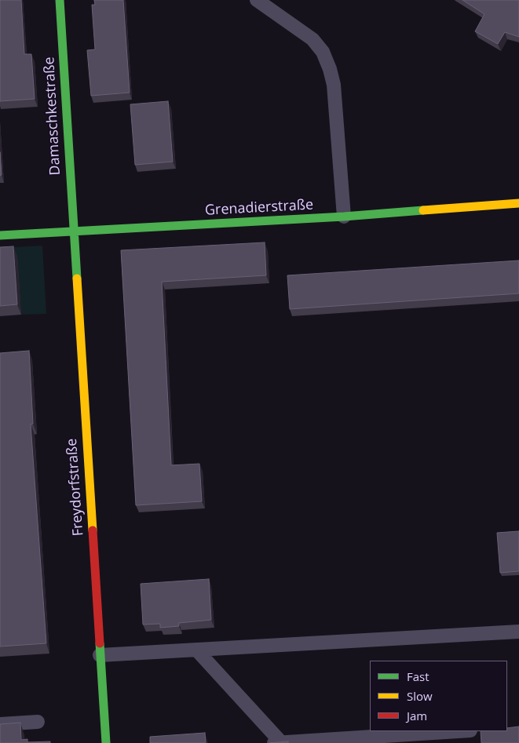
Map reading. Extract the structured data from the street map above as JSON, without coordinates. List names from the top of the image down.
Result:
{
  "streets": {
    "street": ["Damaschkestraße", "Grenadierstraße", "Freydorfstraße"]
  },
  "crossings": [
    ["Damaschkestraße", "Grenadierstraße"],
    ["Damaschkestraße", "Freydorfstraße"],
    ["Grenadierstraße", "Freydorfstraße"]
  ],
  "legend": ["Fast", "Slow", "Jam"]
}
